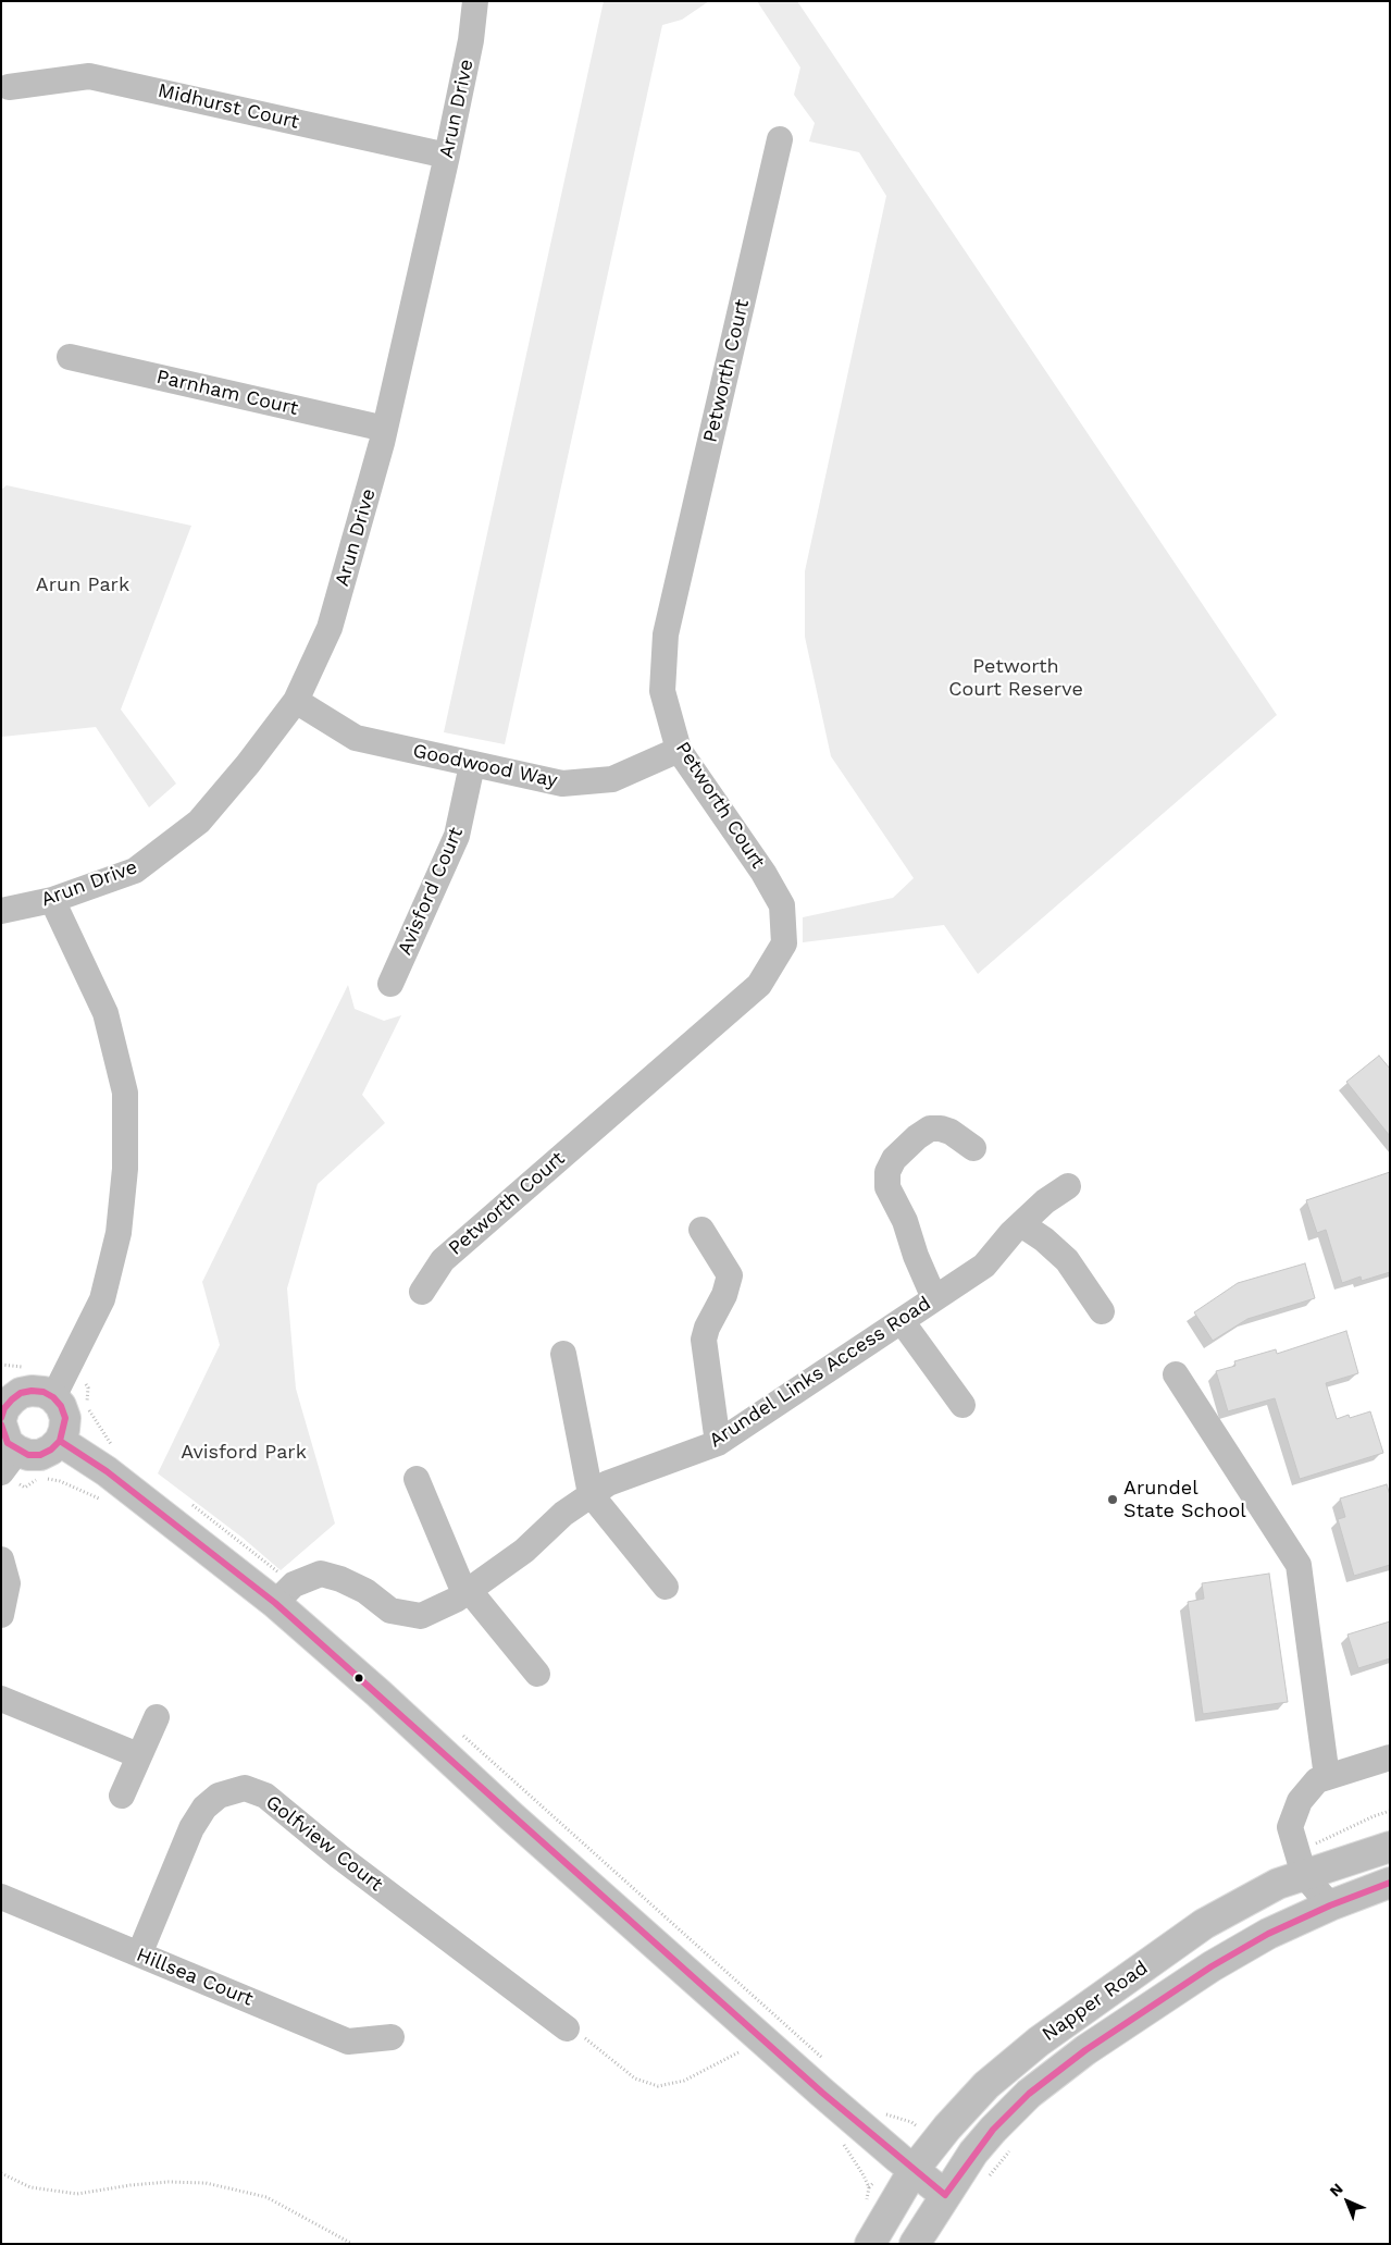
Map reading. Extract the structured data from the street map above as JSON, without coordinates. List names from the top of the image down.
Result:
{
  "streets": {
    "main road": ["Napper Road"],
    "street": [
      "Midhurst Court",
      "Arun Drive",
      "Petworth Court",
      "Parnham Court",
      "Goodwood Way",
      "Avisford Court",
      "Arundel Links Access Road",
      "Golfview Court",
      "Hillsea Court"
    ]
  },
  "crossings": [
    ["Midhurst Court", "Arun Drive"],
    ["Arun Drive", "Parnham Court"],
    ["Arun Drive", "Goodwood Way"],
    ["Petworth Court", "Goodwood Way"],
    ["Goodwood Way", "Avisford Court"],
    ["Golfview Court", "Hillsea Court"]
  ],
  "parks": ["Arun Park", "Petworth Court Reserve", "Avisford Park"],
  "places": ["Arundel State School"],
  "north": "top left"
}
